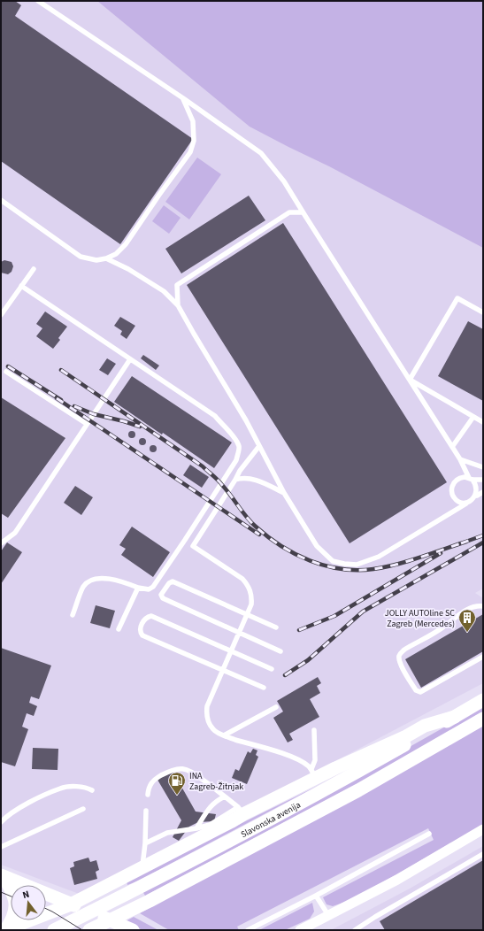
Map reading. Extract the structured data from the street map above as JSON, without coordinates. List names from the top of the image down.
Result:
{
  "streets": {
    "main road": ["Slavonska avenija"]
  },
  "places": {
    "building": ["JOLLY AUTOline SC Zagreb (Mercedes)"],
    "fuel station": ["INA Zagreb-Žitnjak"]
  },
  "north": "top"
}
